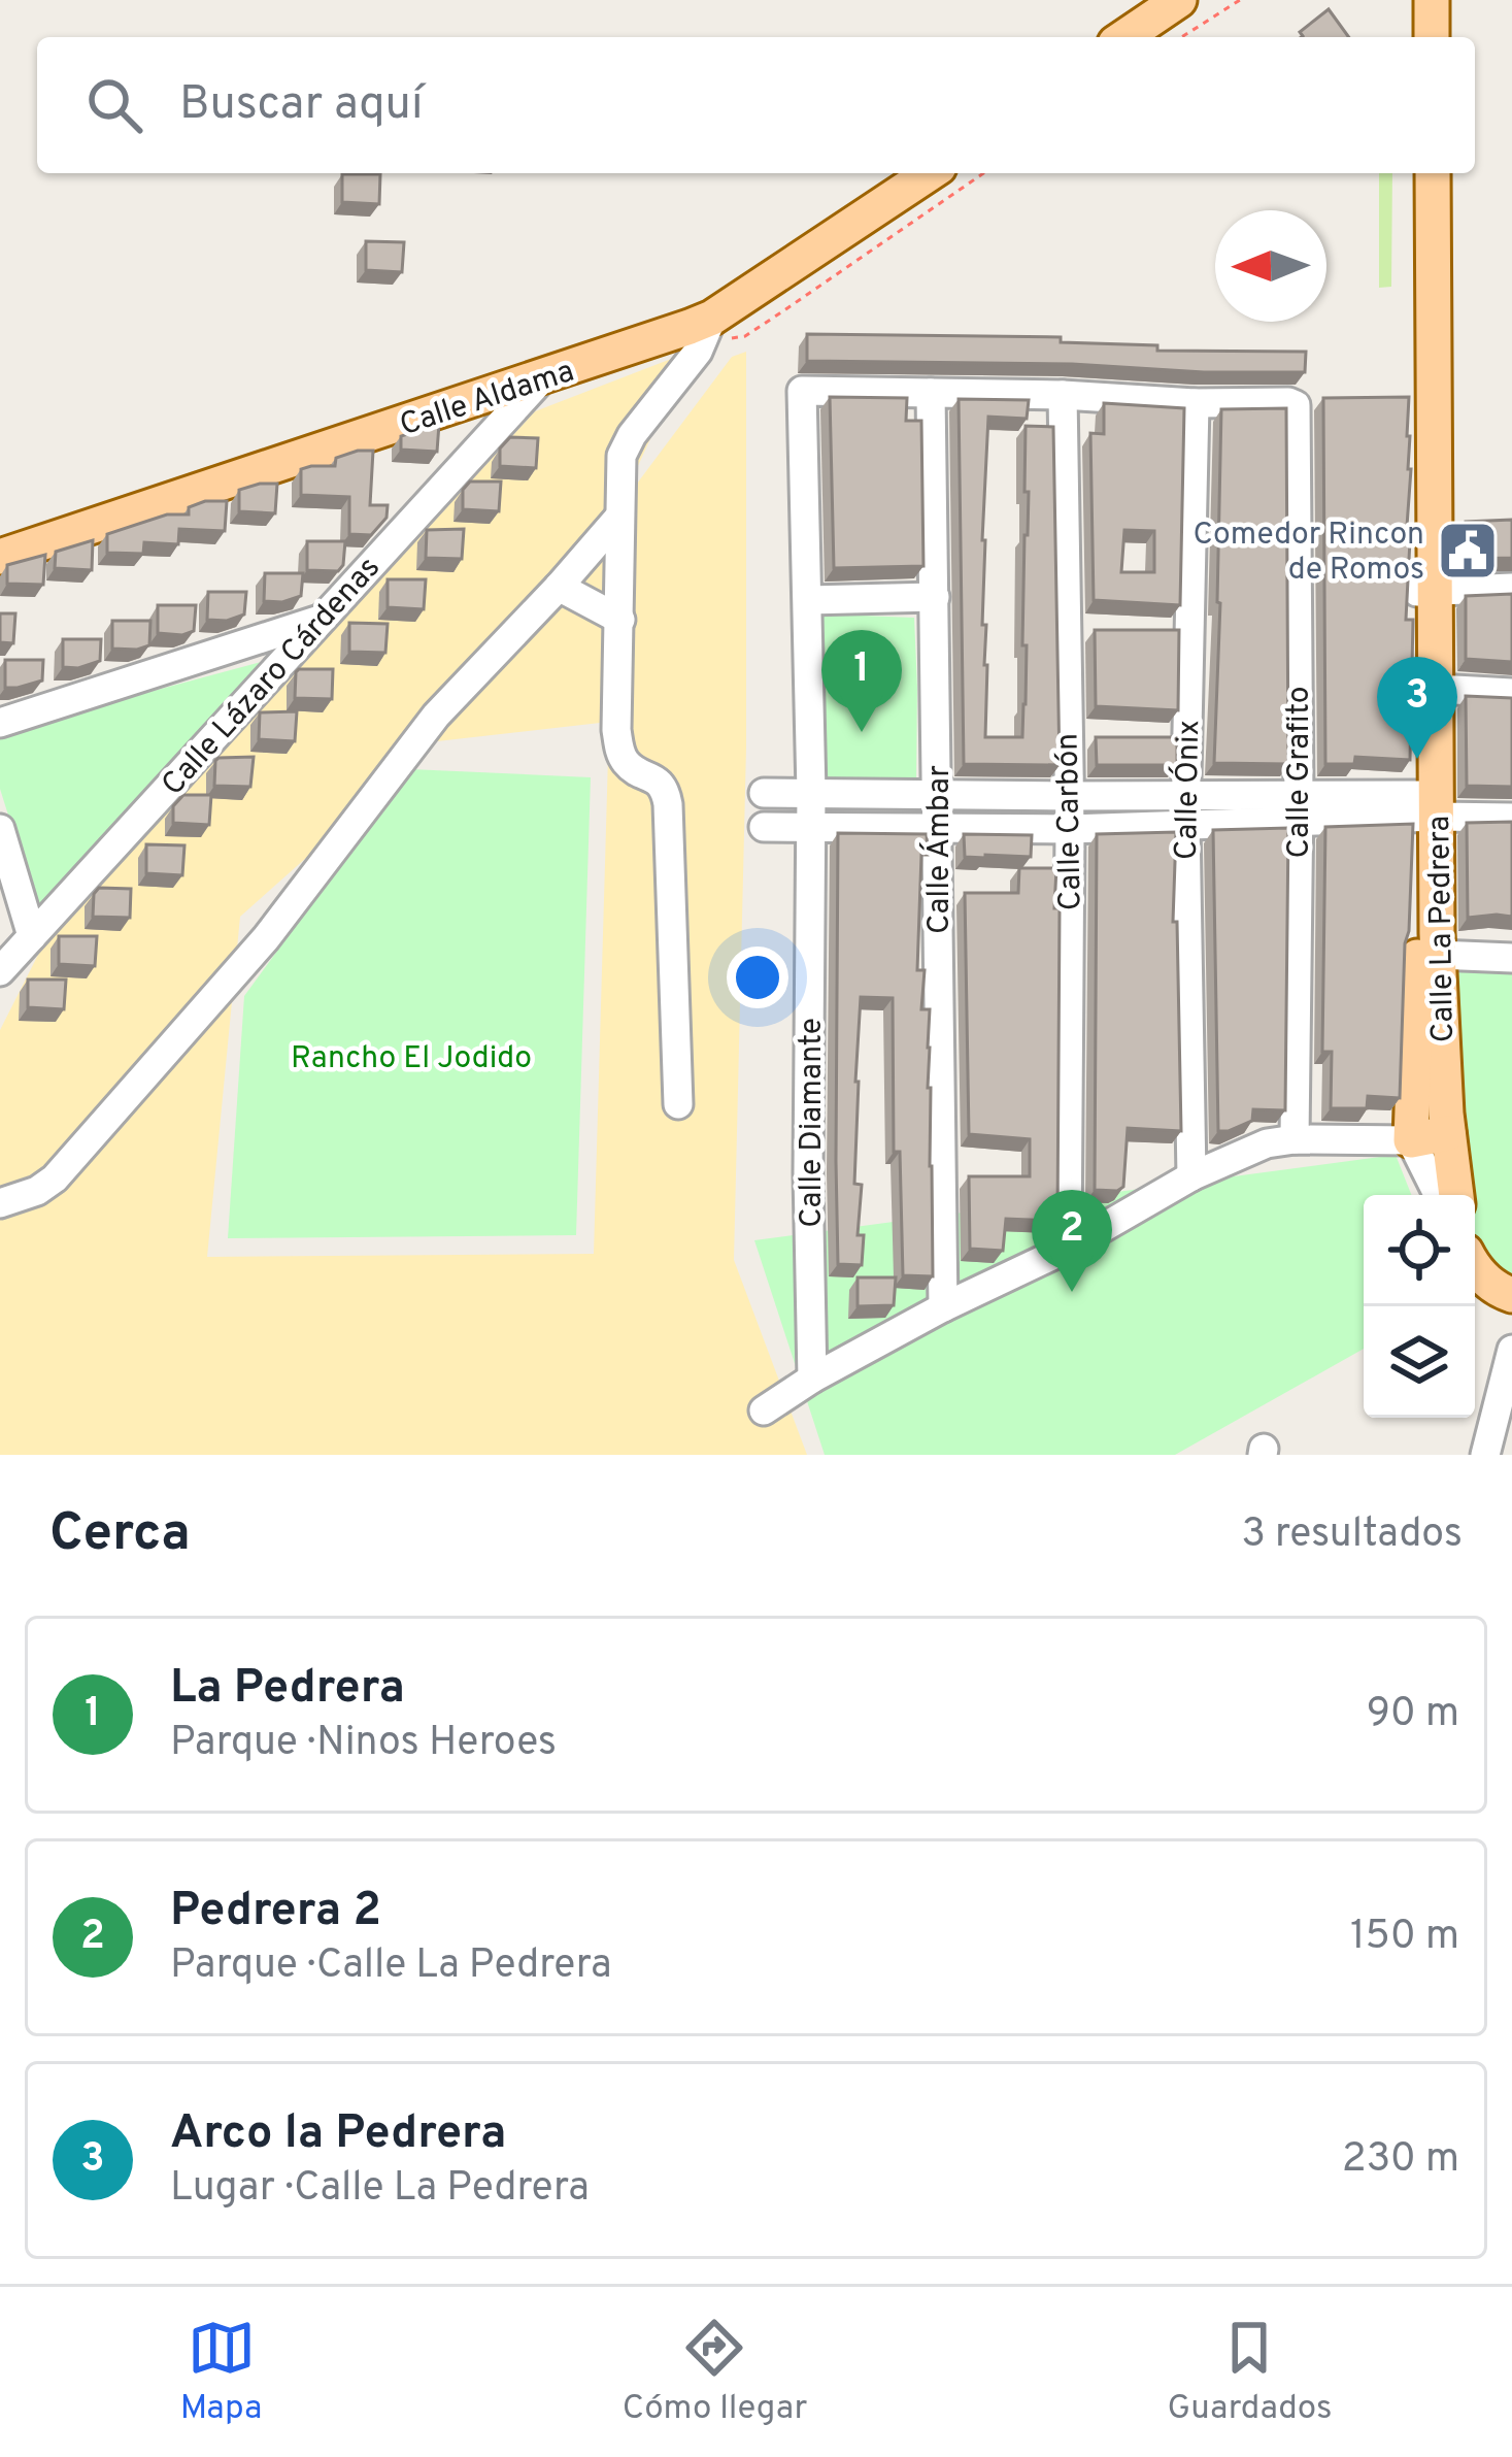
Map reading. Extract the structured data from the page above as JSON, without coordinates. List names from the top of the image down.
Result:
{
  "streets": {
    "main road": ["Calle Aldama", "Calle La Pedrera"],
    "street": [
      "Calle Lázaro Cárdenas",
      "Calle Grafito",
      "Calle Ónix",
      "Calle Carbón",
      "Calle Ámbar",
      "Calle Diamante"
    ]
  },
  "crossings": [
    ["Calle Aldama", "Calle Lázaro Cárdenas"],
    ["Calle Grafito", "Calle Ónix"],
    ["Calle Ámbar", "Calle Diamante"]
  ],
  "parks": ["Rancho El Jodido"],
  "places": {
    "public building": ["Comedor Rincon de Romos"]
  },
  "north": "left",
  "page": {
    "search": "Buscar aquí",
    "pins": ["1", "3", "2"],
    "heading": ["Cerca", "3 resultados"],
    "list": [
      {
        "mark": "1",
        "name": "La Pedrera",
        "note": "Parque · Ninos Heroes",
        "value": "90 m"
      },
      {
        "mark": "2",
        "name": "Pedrera 2",
        "note": "Parque · Calle La Pedrera",
        "value": "150 m"
      },
      {
        "mark": "3",
        "name": "Arco la Pedrera",
        "note": "Lugar · Calle La Pedrera",
        "value": "230 m"
      }
    ],
    "nav": ["Mapa", "Cómo llegar", "Guardados"]
  }
}
